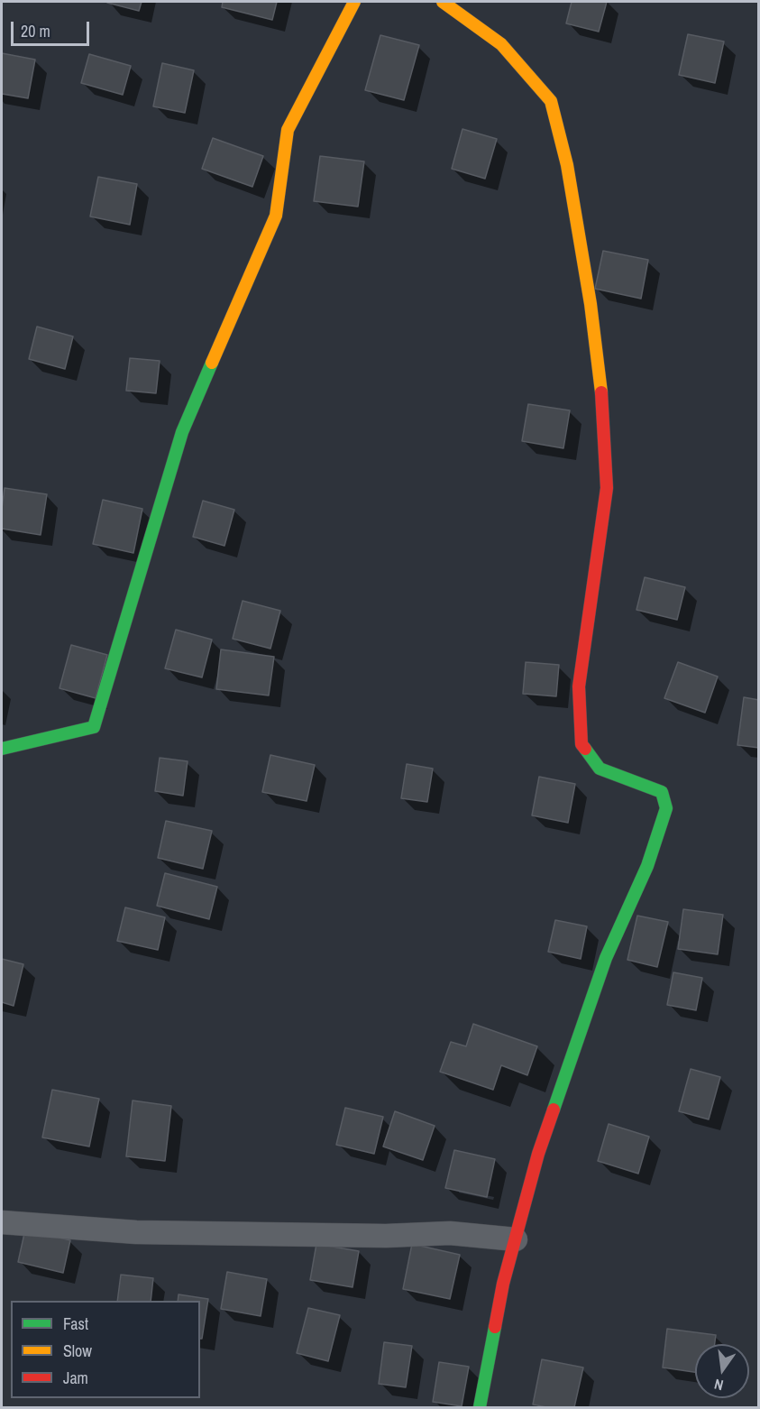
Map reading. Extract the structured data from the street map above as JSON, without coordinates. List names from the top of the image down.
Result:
{
  "legend": ["Fast", "Slow", "Jam"],
  "scale_bar": "20 m",
  "north": "bottom"
}
